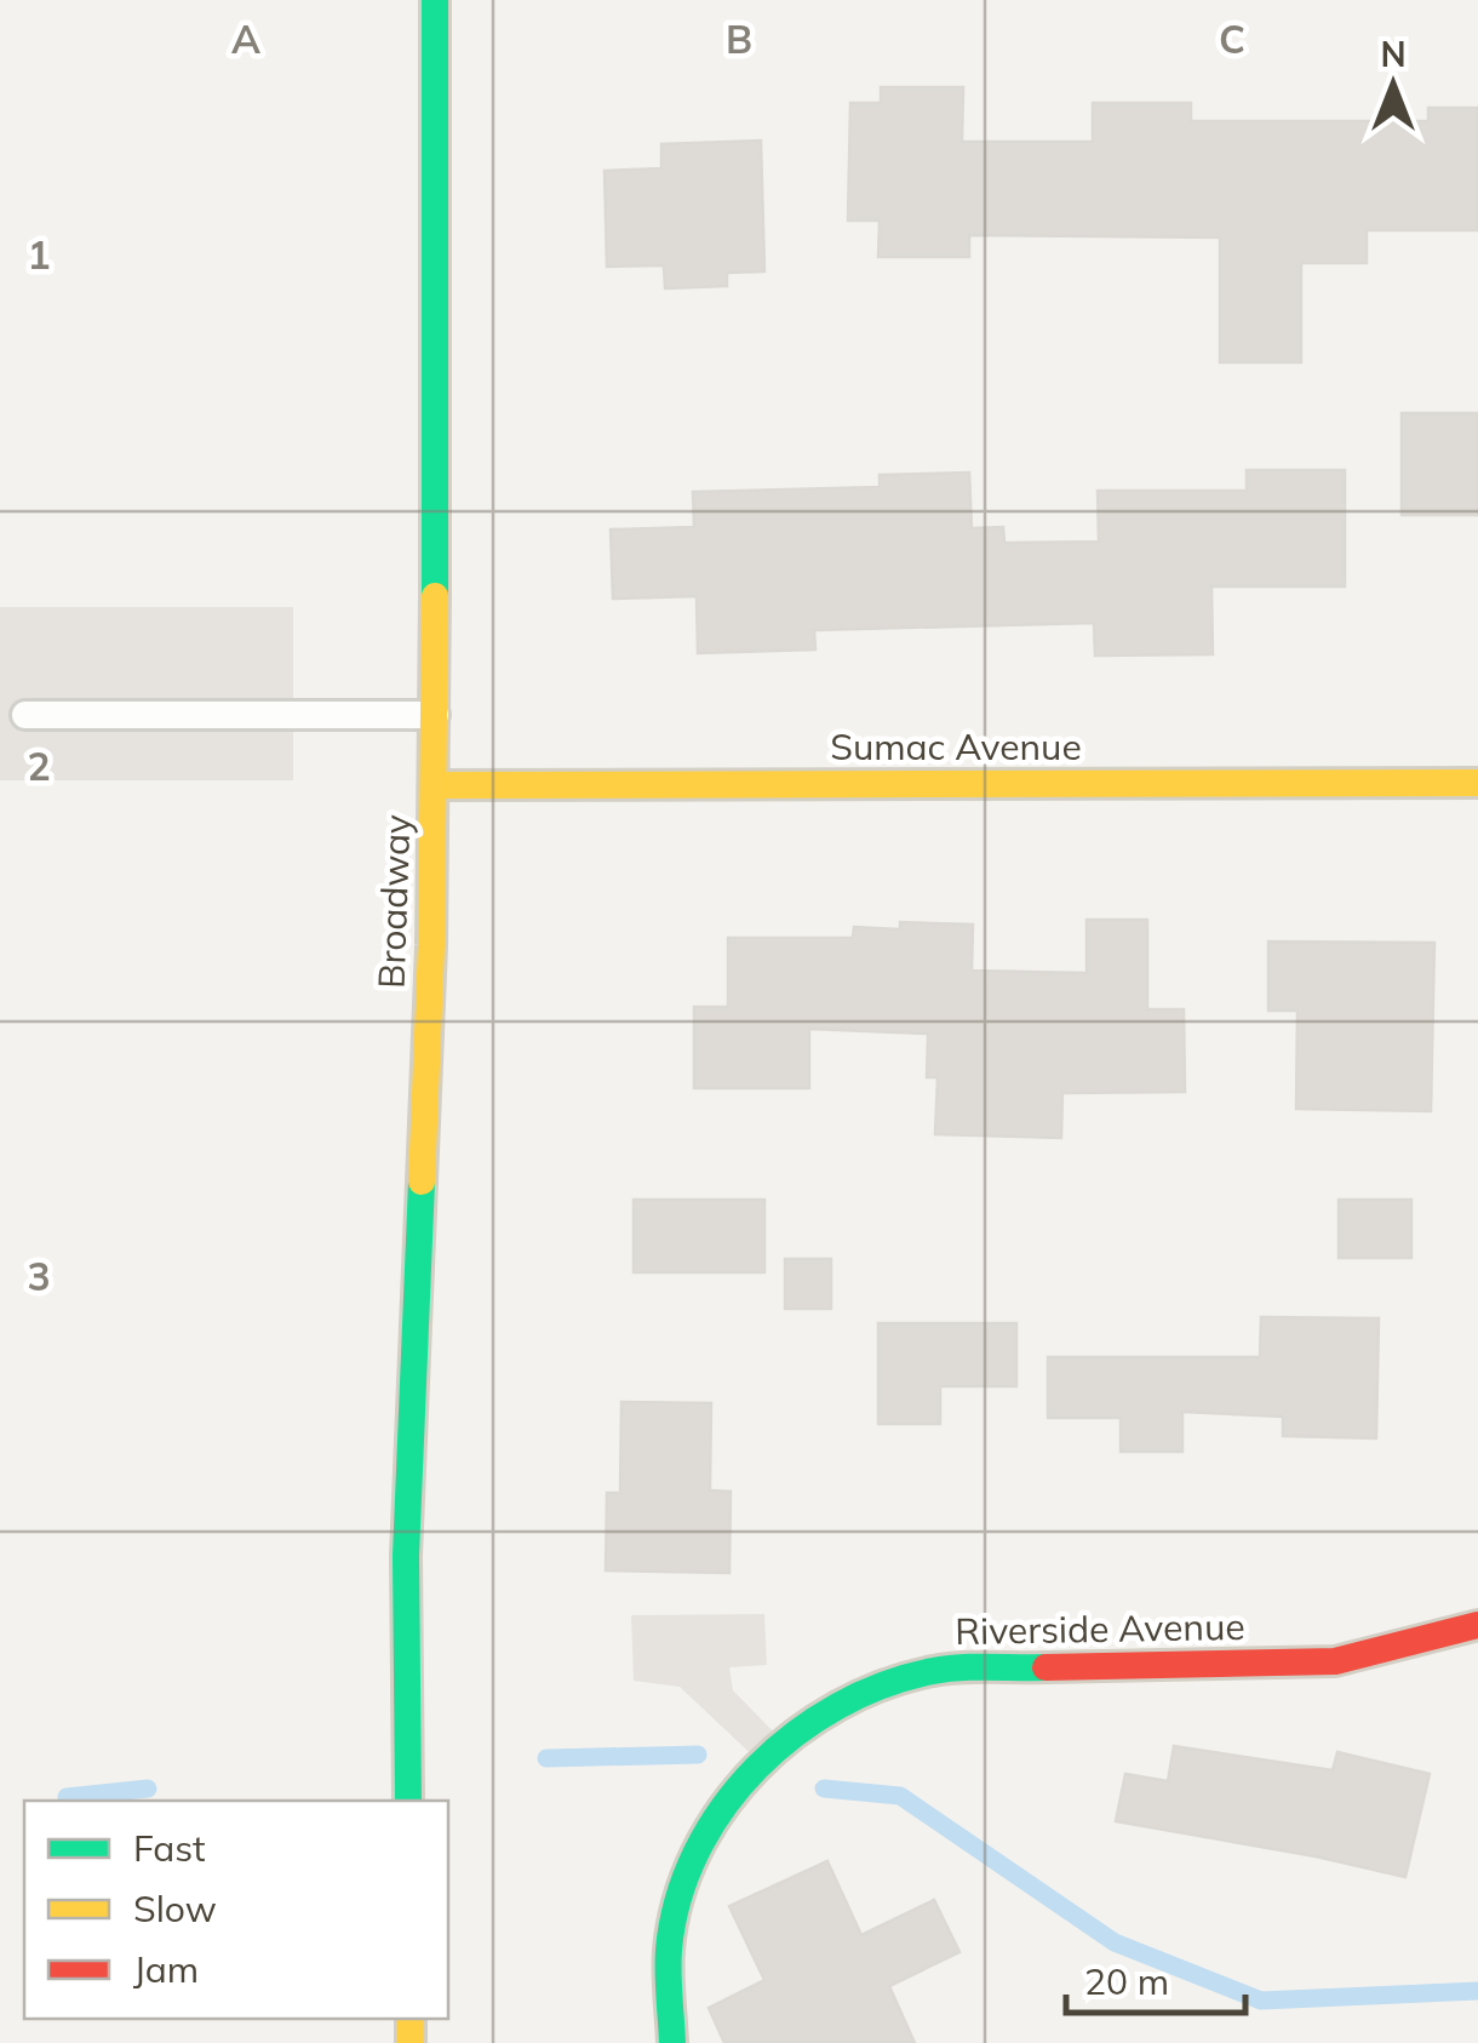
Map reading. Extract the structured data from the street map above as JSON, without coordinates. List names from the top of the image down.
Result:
{
  "streets": {
    "street": ["Sumac Avenue", "Broadway", "Riverside Avenue"]
  },
  "crossings": [
    ["Sumac Avenue", "Broadway"]
  ],
  "legend": ["Fast", "Slow", "Jam"],
  "scale_bar": "20 m",
  "north": "top",
  "grid": {
    "columns": ["A", "B", "C"],
    "rows": ["1", "2", "3"]
  }
}
